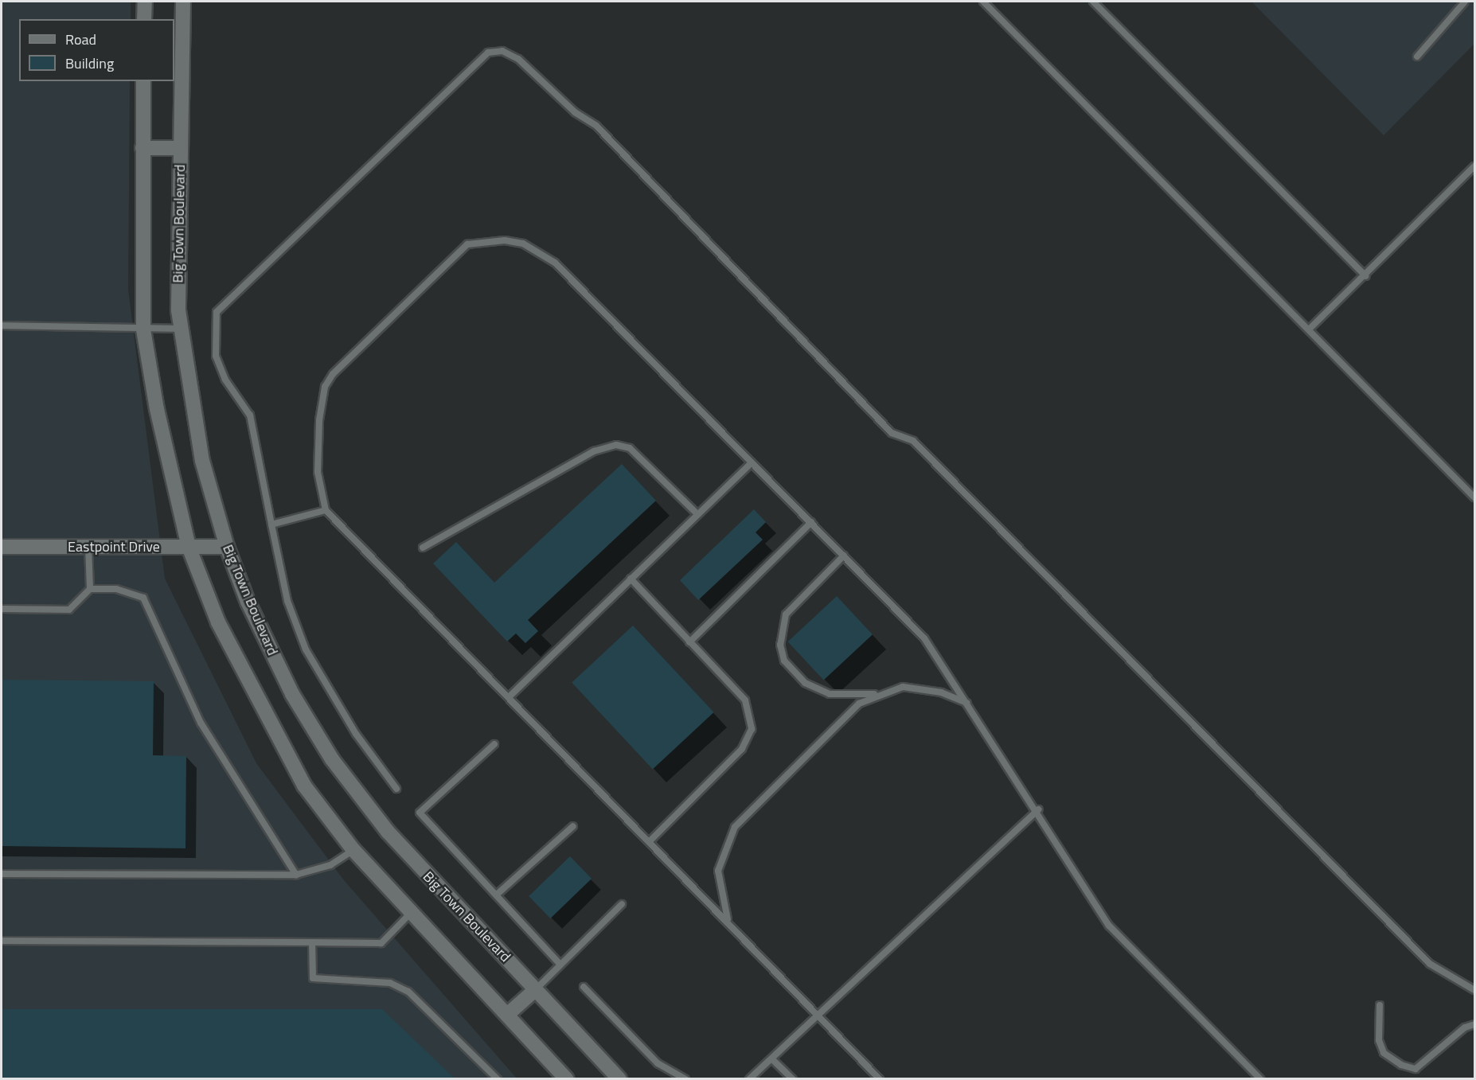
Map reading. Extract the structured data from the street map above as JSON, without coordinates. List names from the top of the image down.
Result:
{
  "streets": {
    "main road": ["Big Town Boulevard", "Eastpoint Drive"]
  },
  "crossings": [
    ["Big Town Boulevard", "Eastpoint Drive"]
  ],
  "legend": ["Road", "Building"]
}
